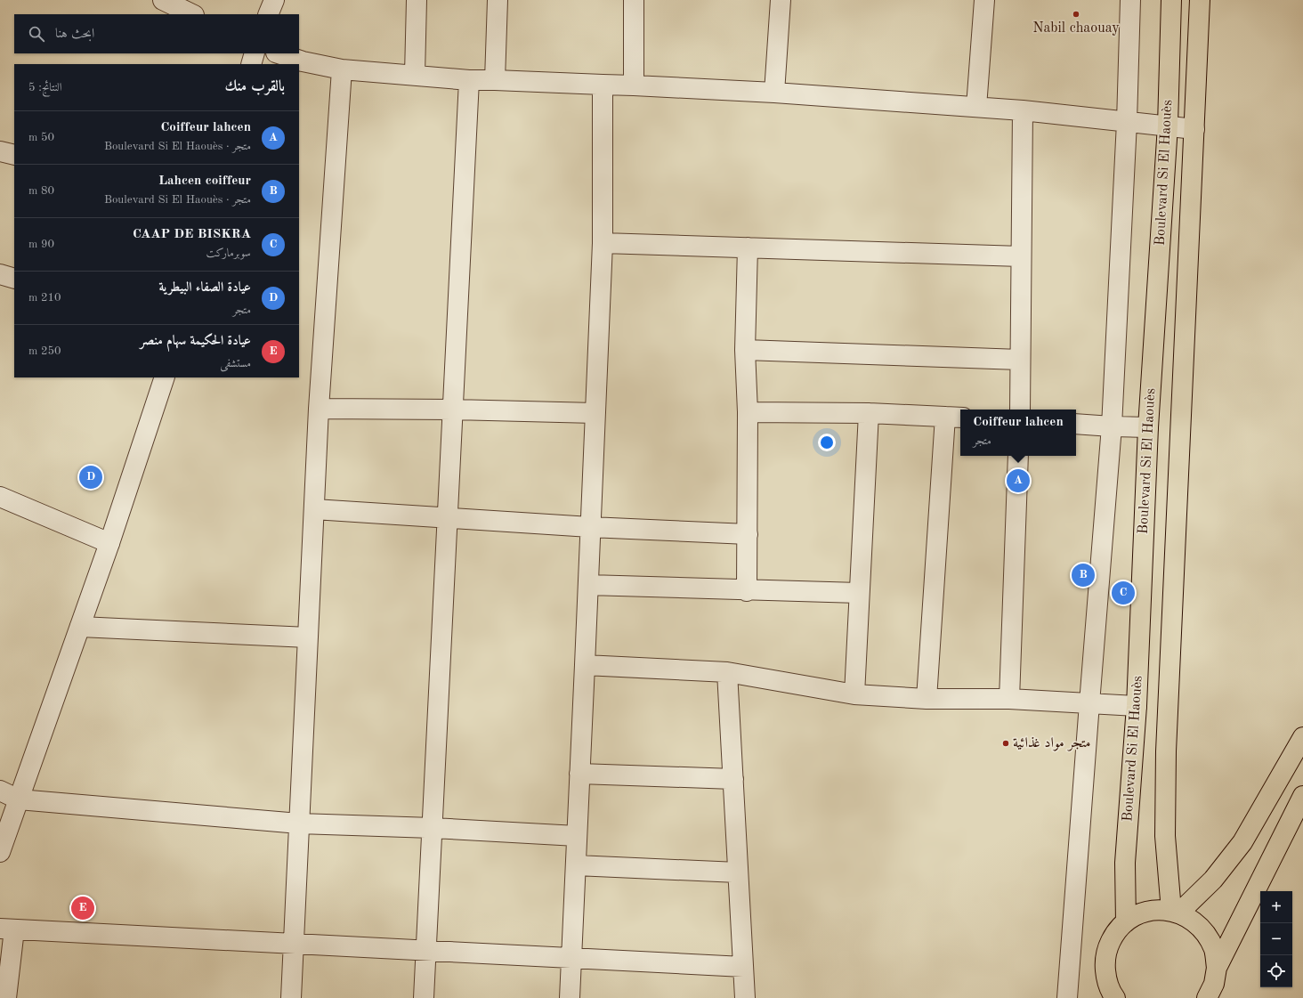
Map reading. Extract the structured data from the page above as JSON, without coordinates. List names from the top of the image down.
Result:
{
  "streets": {
    "main road": ["Boulevard Si El Haouès"]
  },
  "places": ["Nabil chaouay", "متجر مواد غذائية"],
  "page": {
    "search": "ابحث هنا",
    "heading": ["بالقرب منك", "النتائج: 5"],
    "list": [
      {
        "mark": "A",
        "name": "Coiffeur lahcen",
        "note": "متجر · Boulevard Si El Haouès",
        "value": "50 m"
      },
      {
        "mark": "B",
        "name": "Lahcen coiffeur",
        "note": "متجر · Boulevard Si El Haouès",
        "value": "80 m"
      },
      {
        "mark": "C",
        "name": "CAAP DE BISKRA",
        "note": "سوبرماركت",
        "value": "90 m"
      },
      {
        "mark": "D",
        "name": "عيادة الصفاء البيطرية",
        "note": "متجر",
        "value": "210 m"
      },
      {
        "mark": "E",
        "name": "عيادة الحكيمة سهام منصر",
        "note": "مستشفى",
        "value": "250 m"
      }
    ],
    "popup": ["Coiffeur lahcen", "متجر"],
    "pins": [
      "D",
      "A",
      "B",
      "C",
      "E"
    ],
    "map_buttons": ["+", "−"]
  }
}
